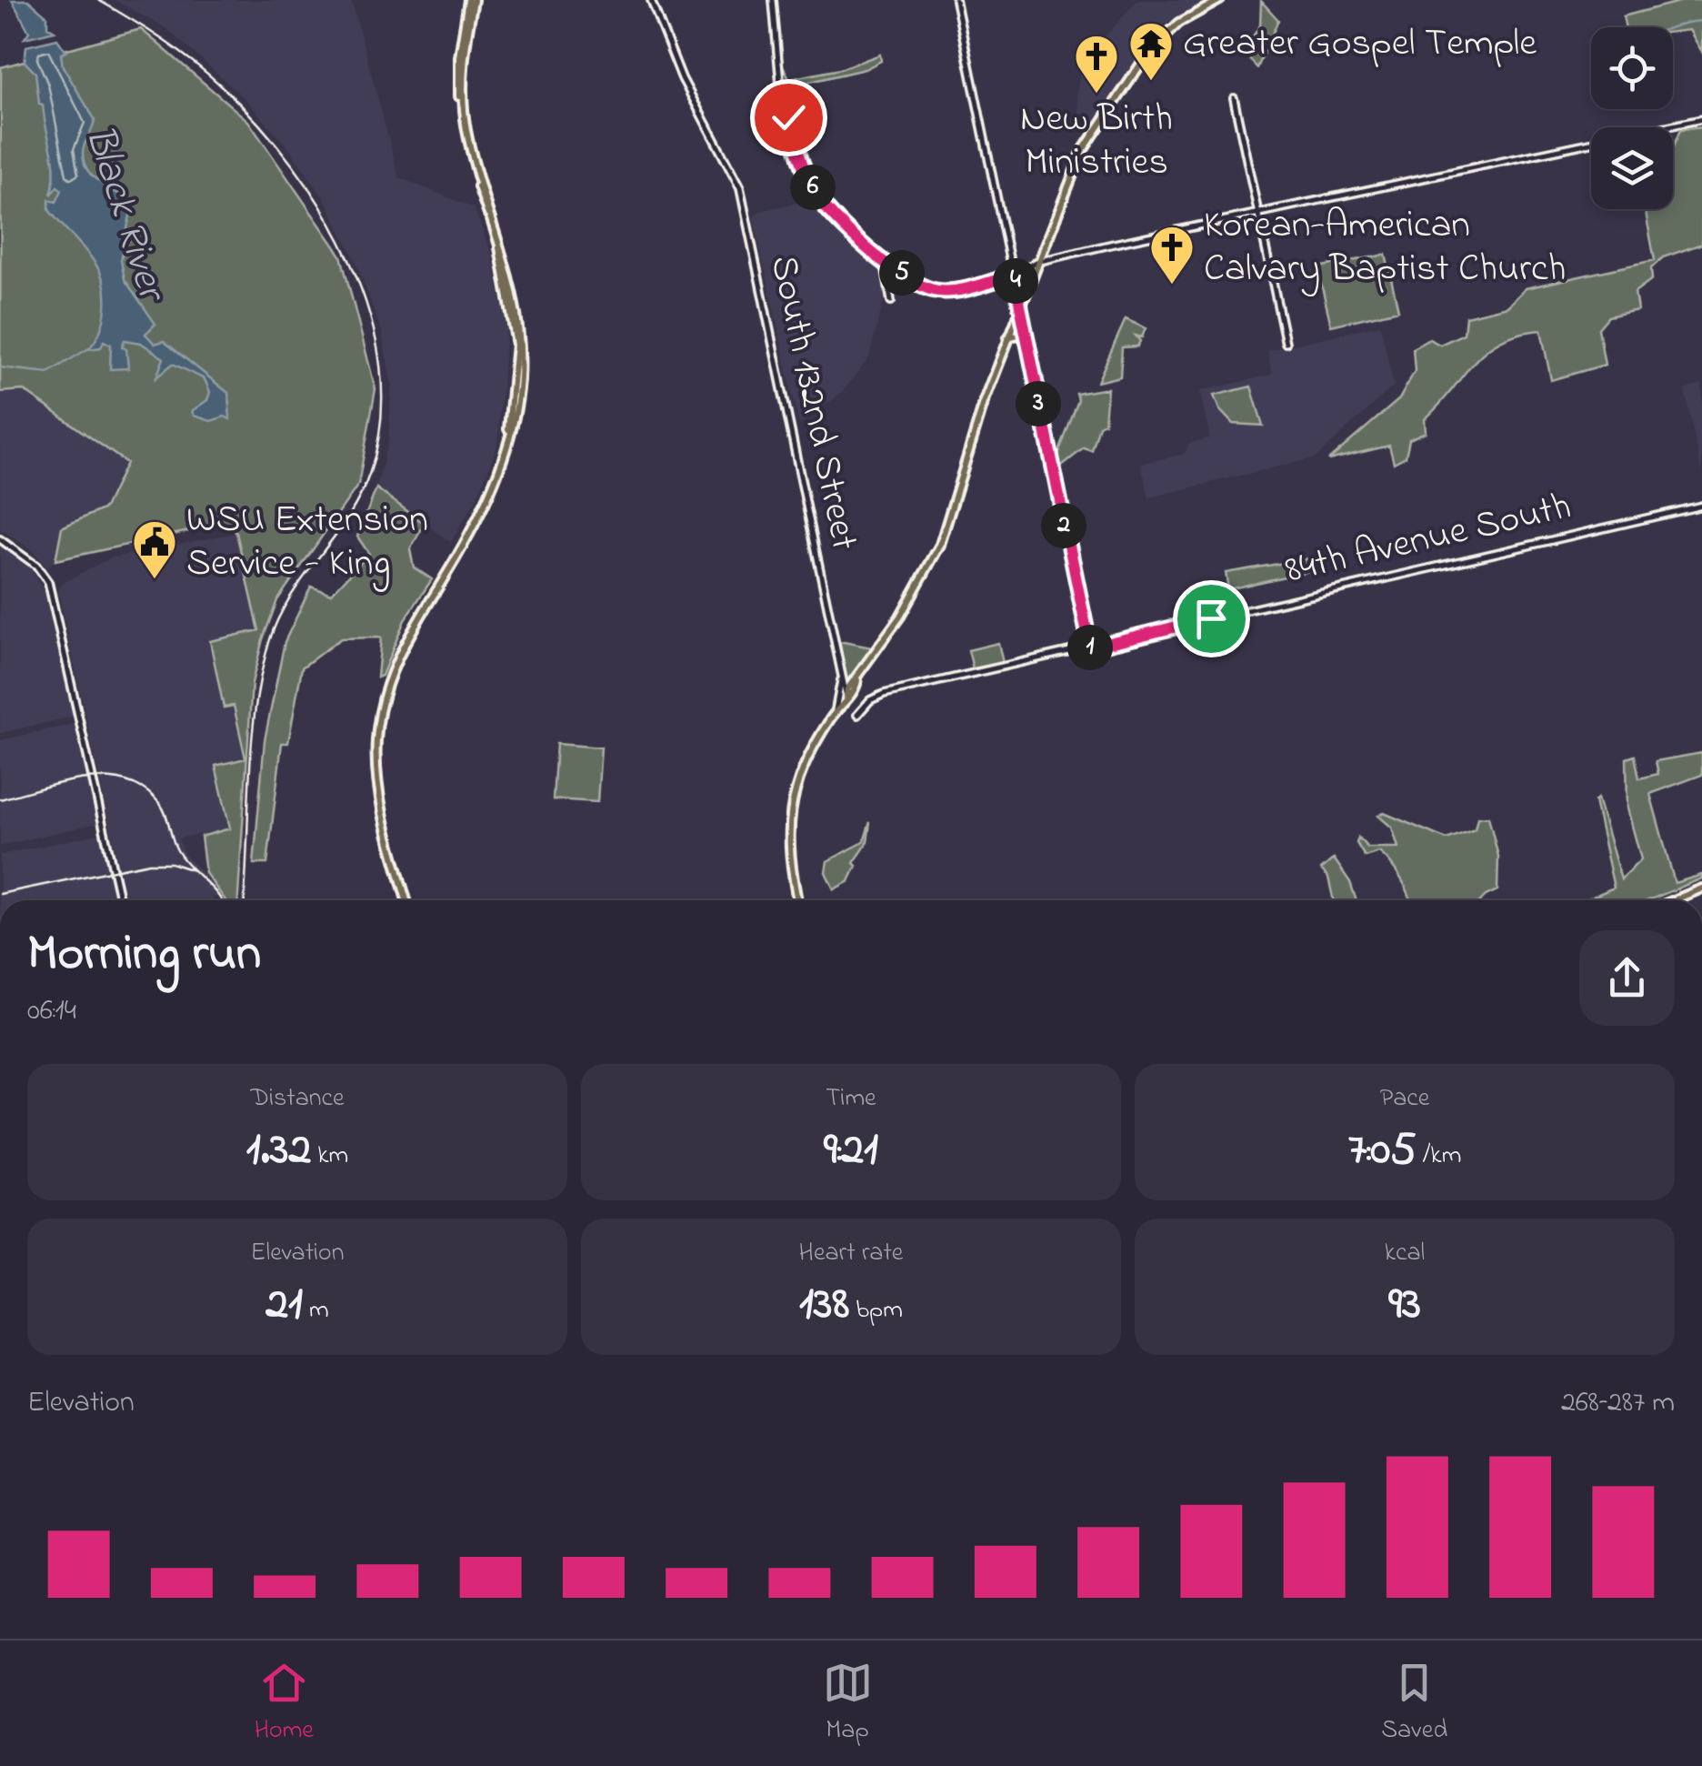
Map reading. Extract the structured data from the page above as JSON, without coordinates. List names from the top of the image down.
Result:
{
  "streets": {
    "street": ["South 132nd Street", "84th Avenue South"]
  },
  "water": ["Black River"],
  "places": {
    "temple": ["Greater Gospel Temple"],
    "church": ["New Birth Ministries", "Korean-American Calvary Baptist Church"],
    "public building": ["WSU Extension Service - King"]
  },
  "page": {
    "pins": [
      "6",
      "5",
      "4",
      "3",
      "2",
      "1"
    ],
    "heading": ["Morning run", "06:14"],
    "stats": [
      ["Distance", "1.32 km"],
      ["Time", "9:21"],
      ["Pace", "7:05 /km"],
      ["Elevation", "21 m"],
      ["Heart rate", "138 bpm"],
      ["kcal", "93"]
    ],
    "chart": ["Elevation", "268–287 m"],
    "tabs": ["Home", "Map", "Saved"]
  }
}
